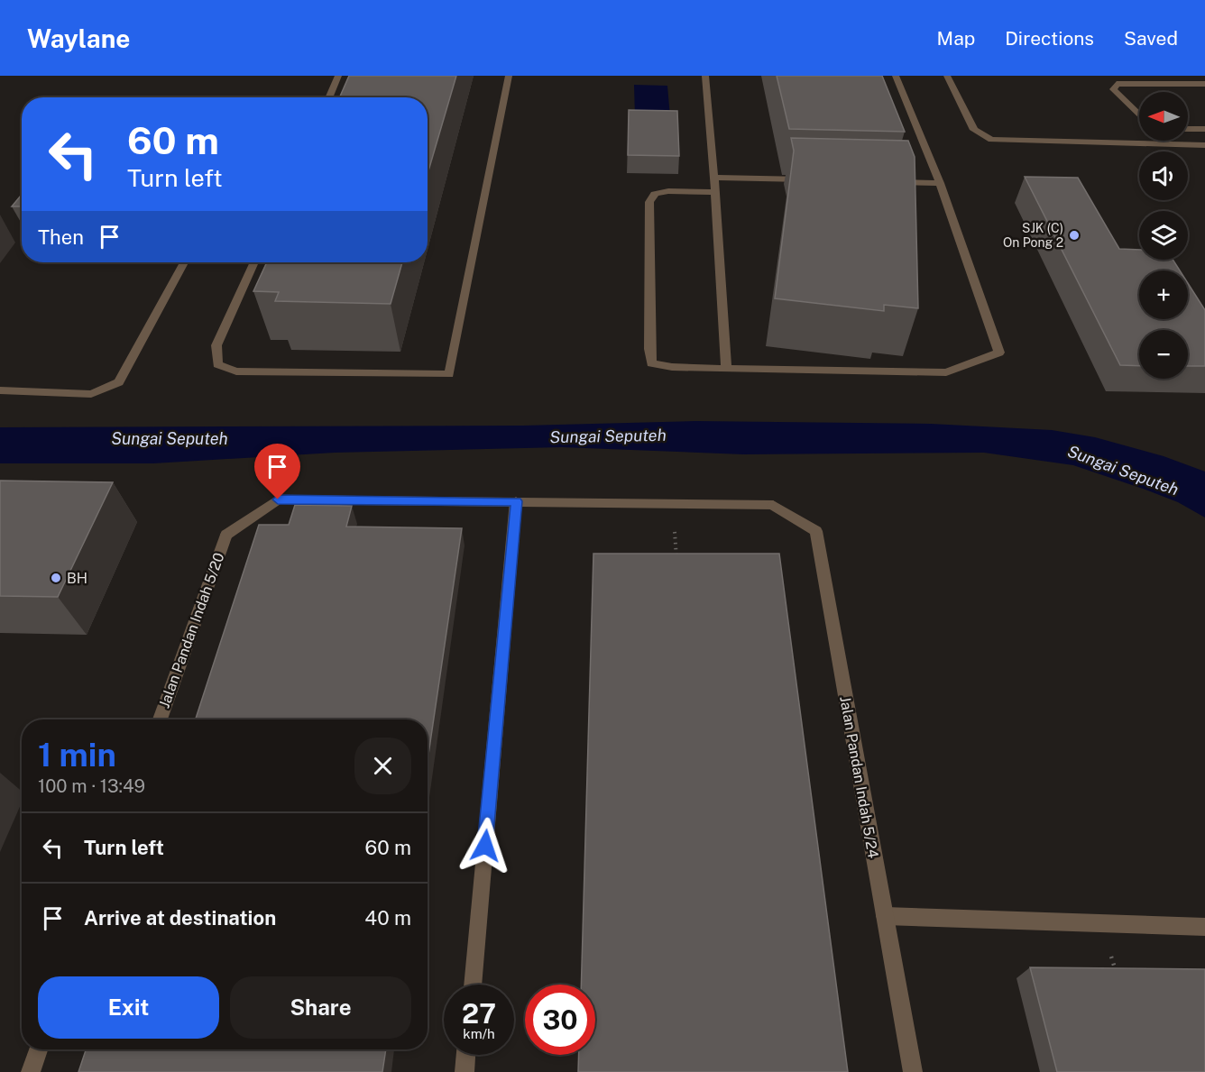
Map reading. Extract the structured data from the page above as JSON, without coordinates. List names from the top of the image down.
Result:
{
  "streets": {
    "street": ["Jalan Pandan Indah 5/20", "Jalan Pandan Indah 5/24"]
  },
  "water": ["Sungai Seputeh"],
  "places": ["SJK (C) On Pong 2", "BH"],
  "north": "left",
  "page": {
    "header": "Waylane",
    "nav": ["Map", "Directions", "Saved"],
    "map_buttons": ["+", "−"],
    "turn": ["60 m", "Turn left"],
    "then": "Then",
    "heading": ["1 min", "100 m · 13:49"],
    "list": [
      {
        "name": "Turn left",
        "value": "60 m"
      },
      {
        "name": "Arrive at destination",
        "value": "40 m"
      }
    ],
    "buttons": ["Exit", "Share"],
    "speed": "27 km/h",
    "limit": "30"
  }
}
